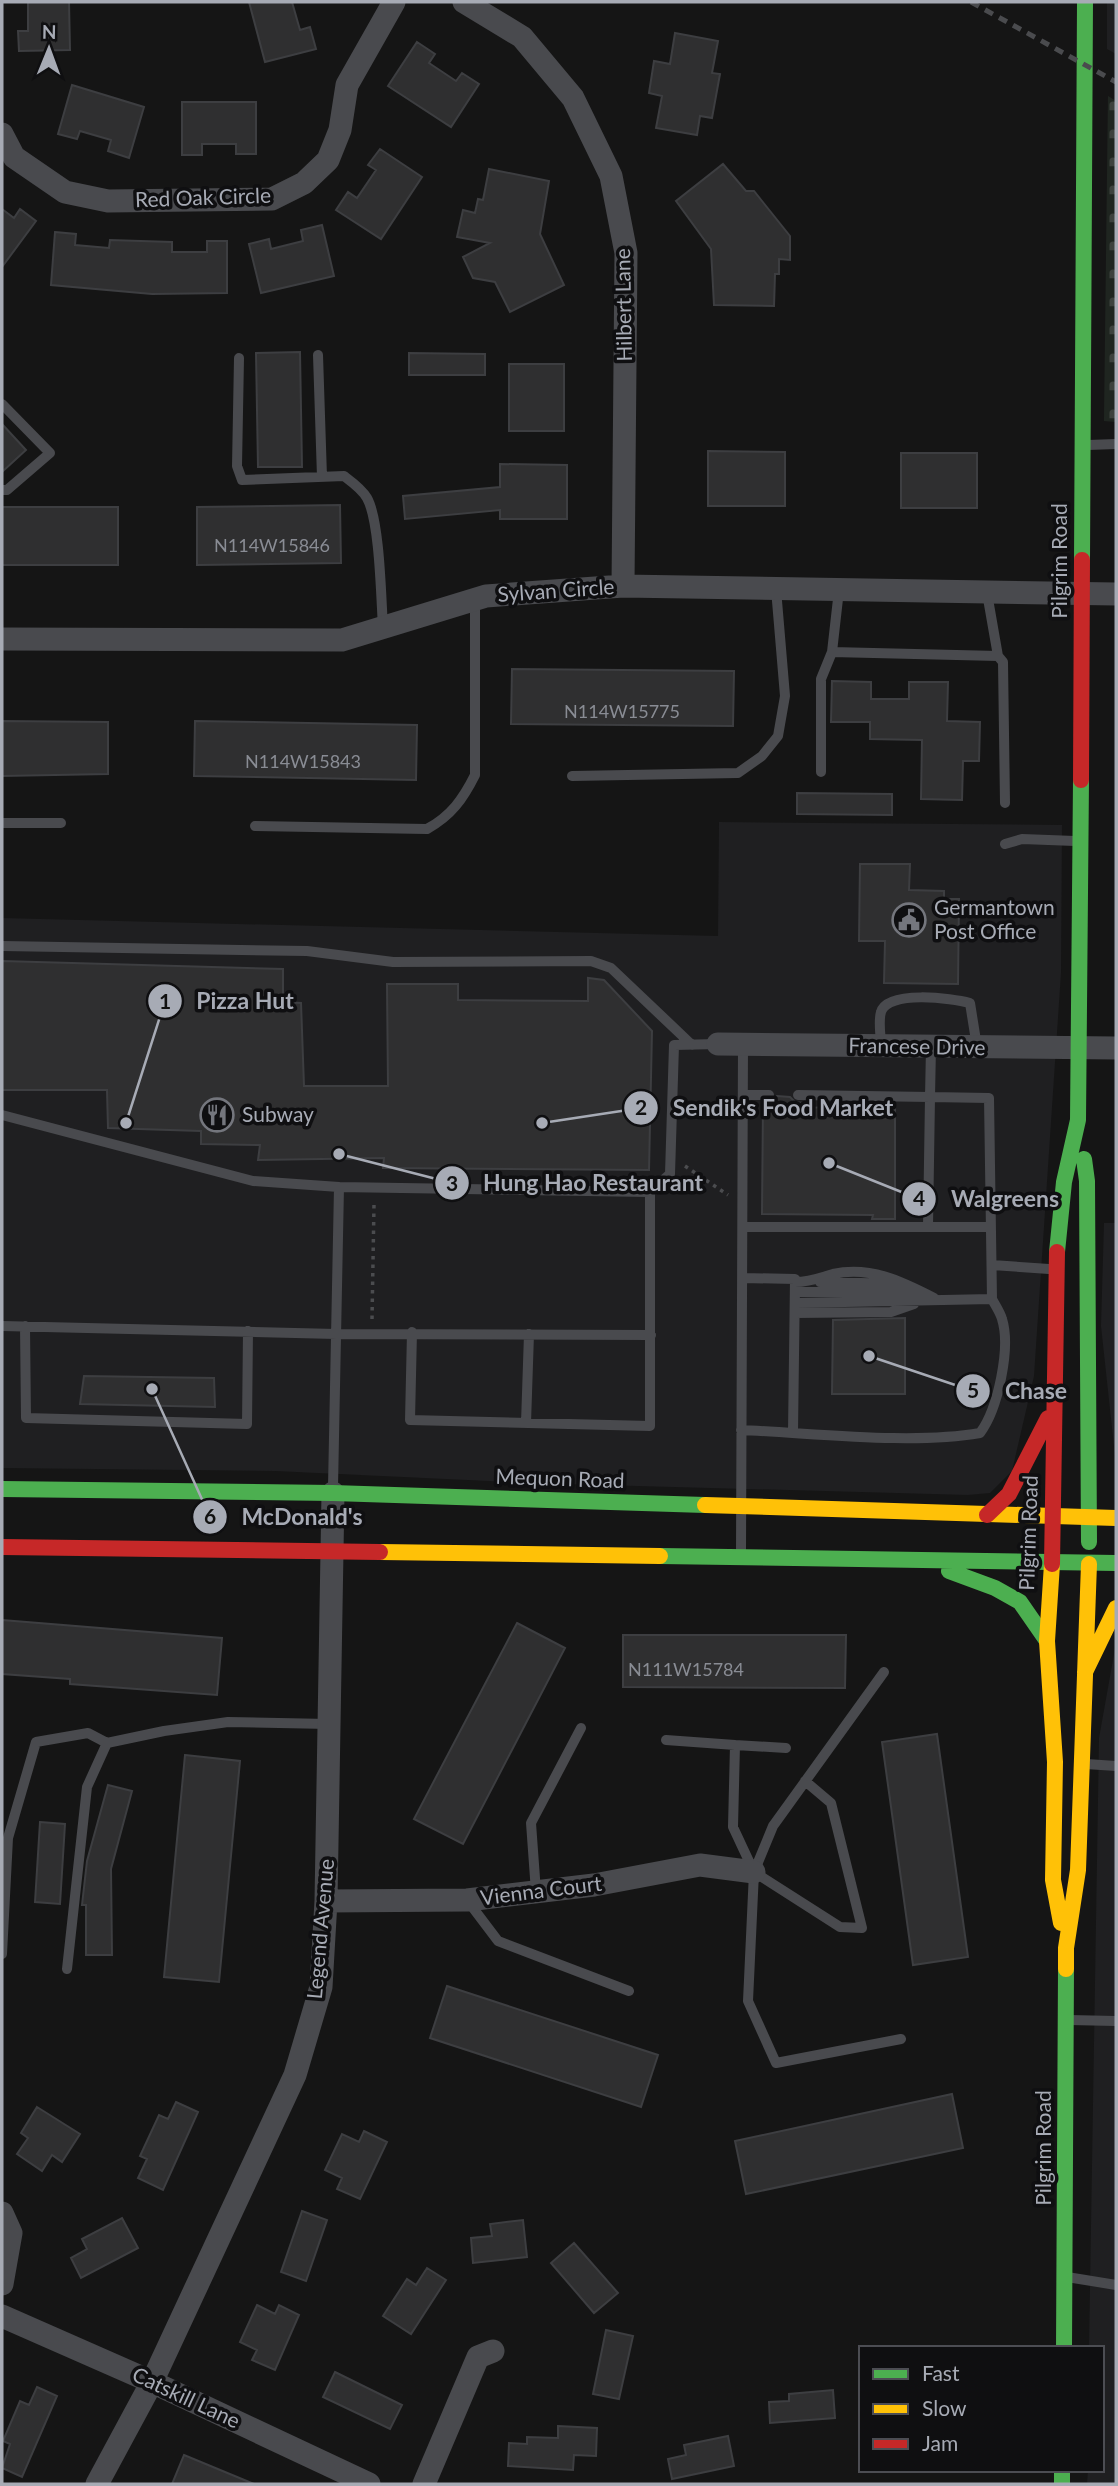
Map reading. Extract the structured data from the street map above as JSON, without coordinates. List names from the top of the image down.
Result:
{
  "streets": {
    "main road": ["Pilgrim Road", "Mequon Road"],
    "street": [
      "Red Oak Circle",
      "Hilbert Lane",
      "Sylvan Circle",
      "Francese Drive",
      "Vienna Court",
      "Legend Avenue",
      "Catskill Lane"
    ]
  },
  "crossings": [
    ["Hilbert Lane", "Sylvan Circle"],
    ["Pilgrim Road", "Sylvan Circle"],
    ["Pilgrim Road", "Francese Drive"],
    ["Pilgrim Road", "Mequon Road"],
    ["Mequon Road", "Legend Avenue"],
    ["Vienna Court", "Legend Avenue"],
    ["Legend Avenue", "Catskill Lane"]
  ],
  "places": {
    "public building": ["Germantown Post Office"],
    "restaurant": ["Subway"],
    "other": [
      "Pizza Hut",
      "Sendik's Food Market",
      "Hung Hao Restaurant",
      "Walgreens",
      "Chase",
      "McDonald's"
    ]
  },
  "house_numbers": [
    "N114W15846",
    "N114W15775",
    "N114W15843",
    "N111W15784"
  ],
  "legend": ["Fast", "Slow", "Jam"],
  "north": "top"
}
